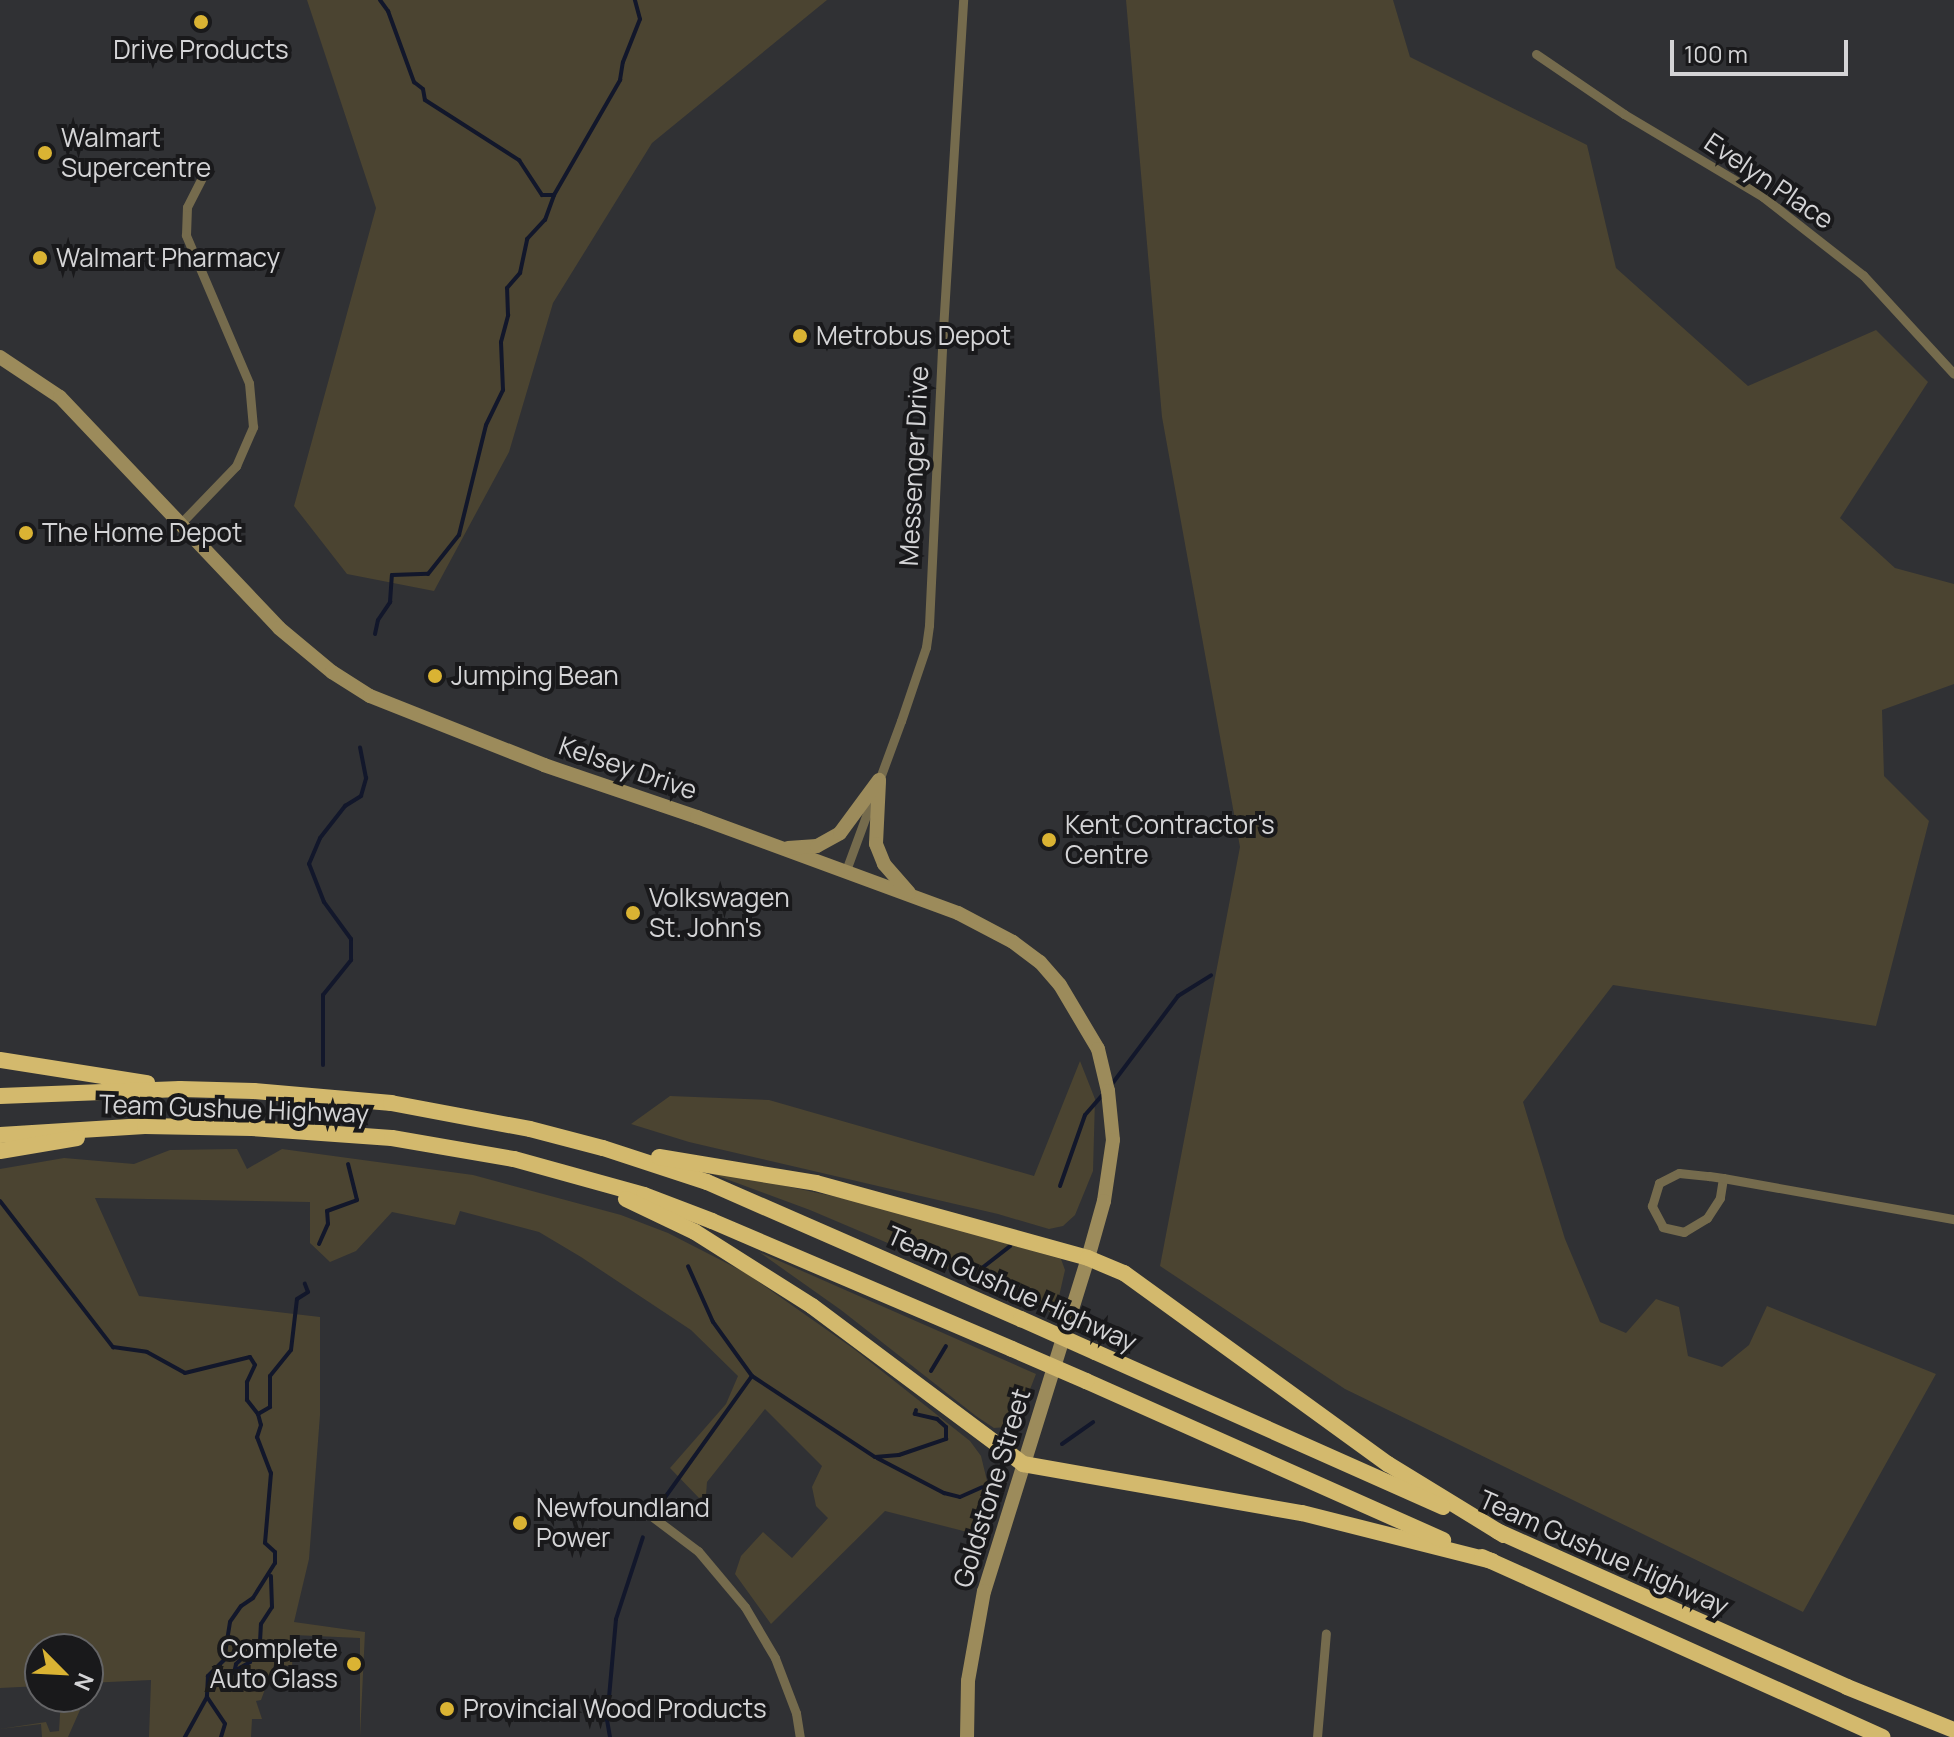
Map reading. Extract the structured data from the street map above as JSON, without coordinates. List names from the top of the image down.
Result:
{
  "streets": {
    "highway": ["Team Gushue Highway"],
    "main road": ["Kelsey Drive", "Goldstone Street"],
    "street": ["Evelyn Place", "Messenger Drive"]
  },
  "crossings": [
    ["Messenger Drive", "Kelsey Drive"],
    ["Kelsey Drive", "Goldstone Street"]
  ],
  "places": [
    "Drive Products",
    "Walmart Supercentre",
    "Walmart Pharmacy",
    "Metrobus Depot",
    "The Home Depot",
    "Jumping Bean",
    "Kent Contractor's Centre",
    "Volkswagen St. John's",
    "Newfoundland Power",
    "Complete Auto Glass",
    "Provincial Wood Products"
  ],
  "scale_bar": "100 m",
  "north": "bottom right"
}
